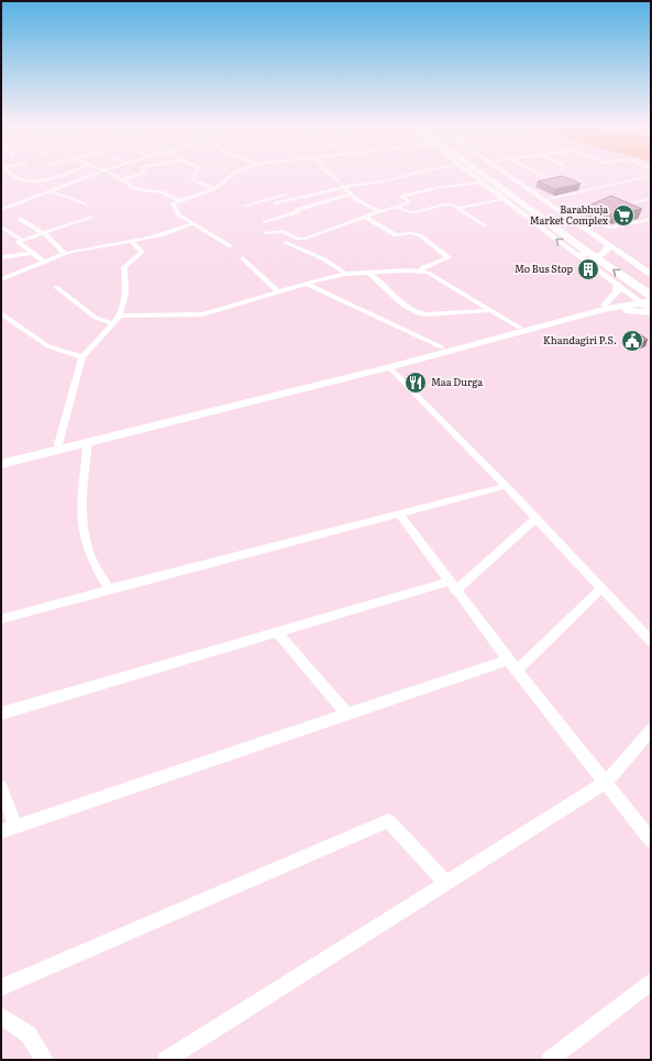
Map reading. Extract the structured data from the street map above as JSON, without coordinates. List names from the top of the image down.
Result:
{
  "places": {
    "supermarket": ["Barabhuja Market Complex"],
    "building": ["Mo Bus Stop"],
    "public building": ["Khandagiri P.S."],
    "restaurant": ["Maa Durga"]
  }
}
